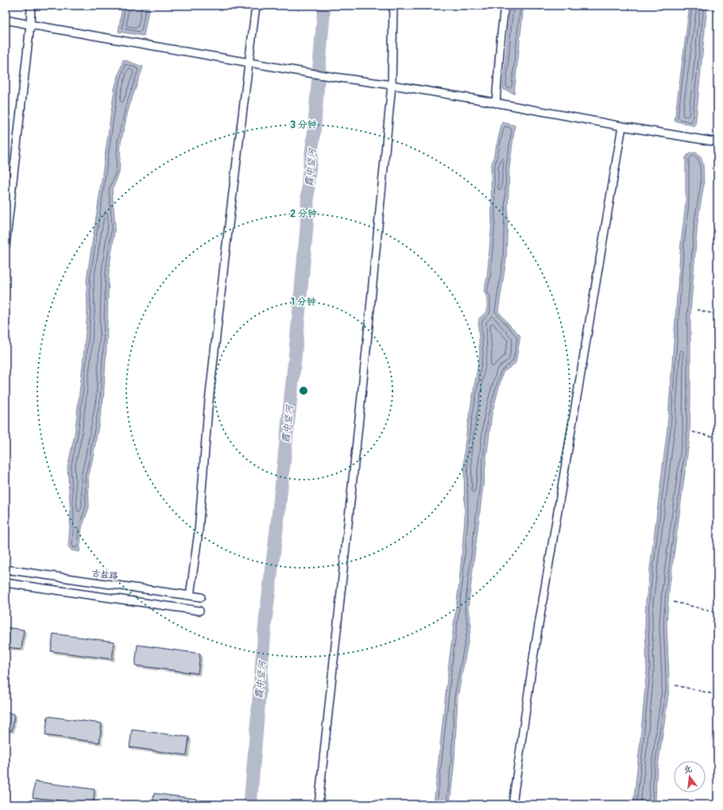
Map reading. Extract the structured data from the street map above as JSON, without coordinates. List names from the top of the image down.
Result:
{
  "streets": {
    "street": ["古盐路"]
  },
  "water": ["霞中竖河"],
  "north": "top",
  "rings": ["3 分钟", "2 分钟", "1 分钟"]
}
